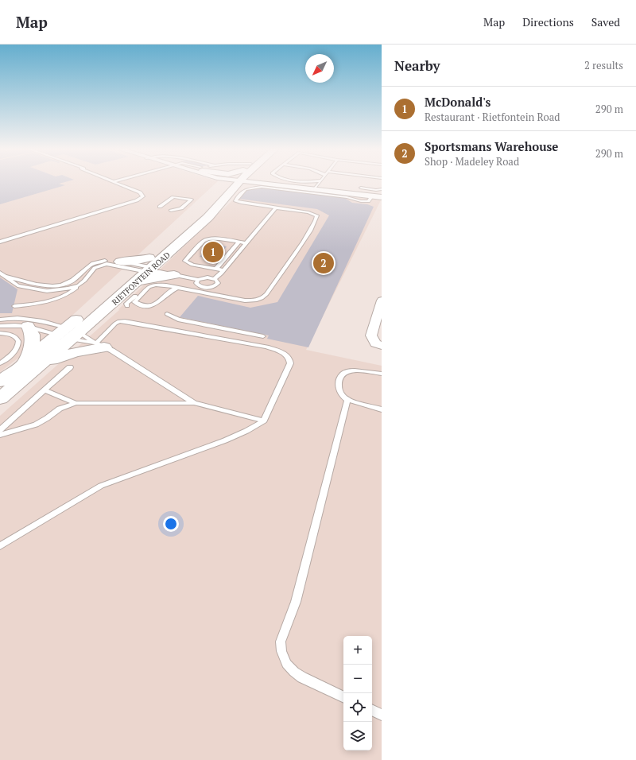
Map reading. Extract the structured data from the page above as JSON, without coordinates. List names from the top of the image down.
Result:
{
  "streets": {
    "main road": ["RIETFONTEIN ROAD"]
  },
  "north": "bottom left",
  "page": {
    "header": "Map",
    "nav": ["Map", "Directions", "Saved"],
    "heading": ["Nearby", "2 results"],
    "list": [
      {
        "mark": "1",
        "name": "McDonald's",
        "note": "Restaurant · Rietfontein Road",
        "value": "290 m"
      },
      {
        "mark": "2",
        "name": "Sportsmans Warehouse",
        "note": "Shop · Madeley Road",
        "value": "290 m"
      }
    ],
    "pins": ["1", "2"],
    "map_buttons": ["+", "−"]
  }
}
